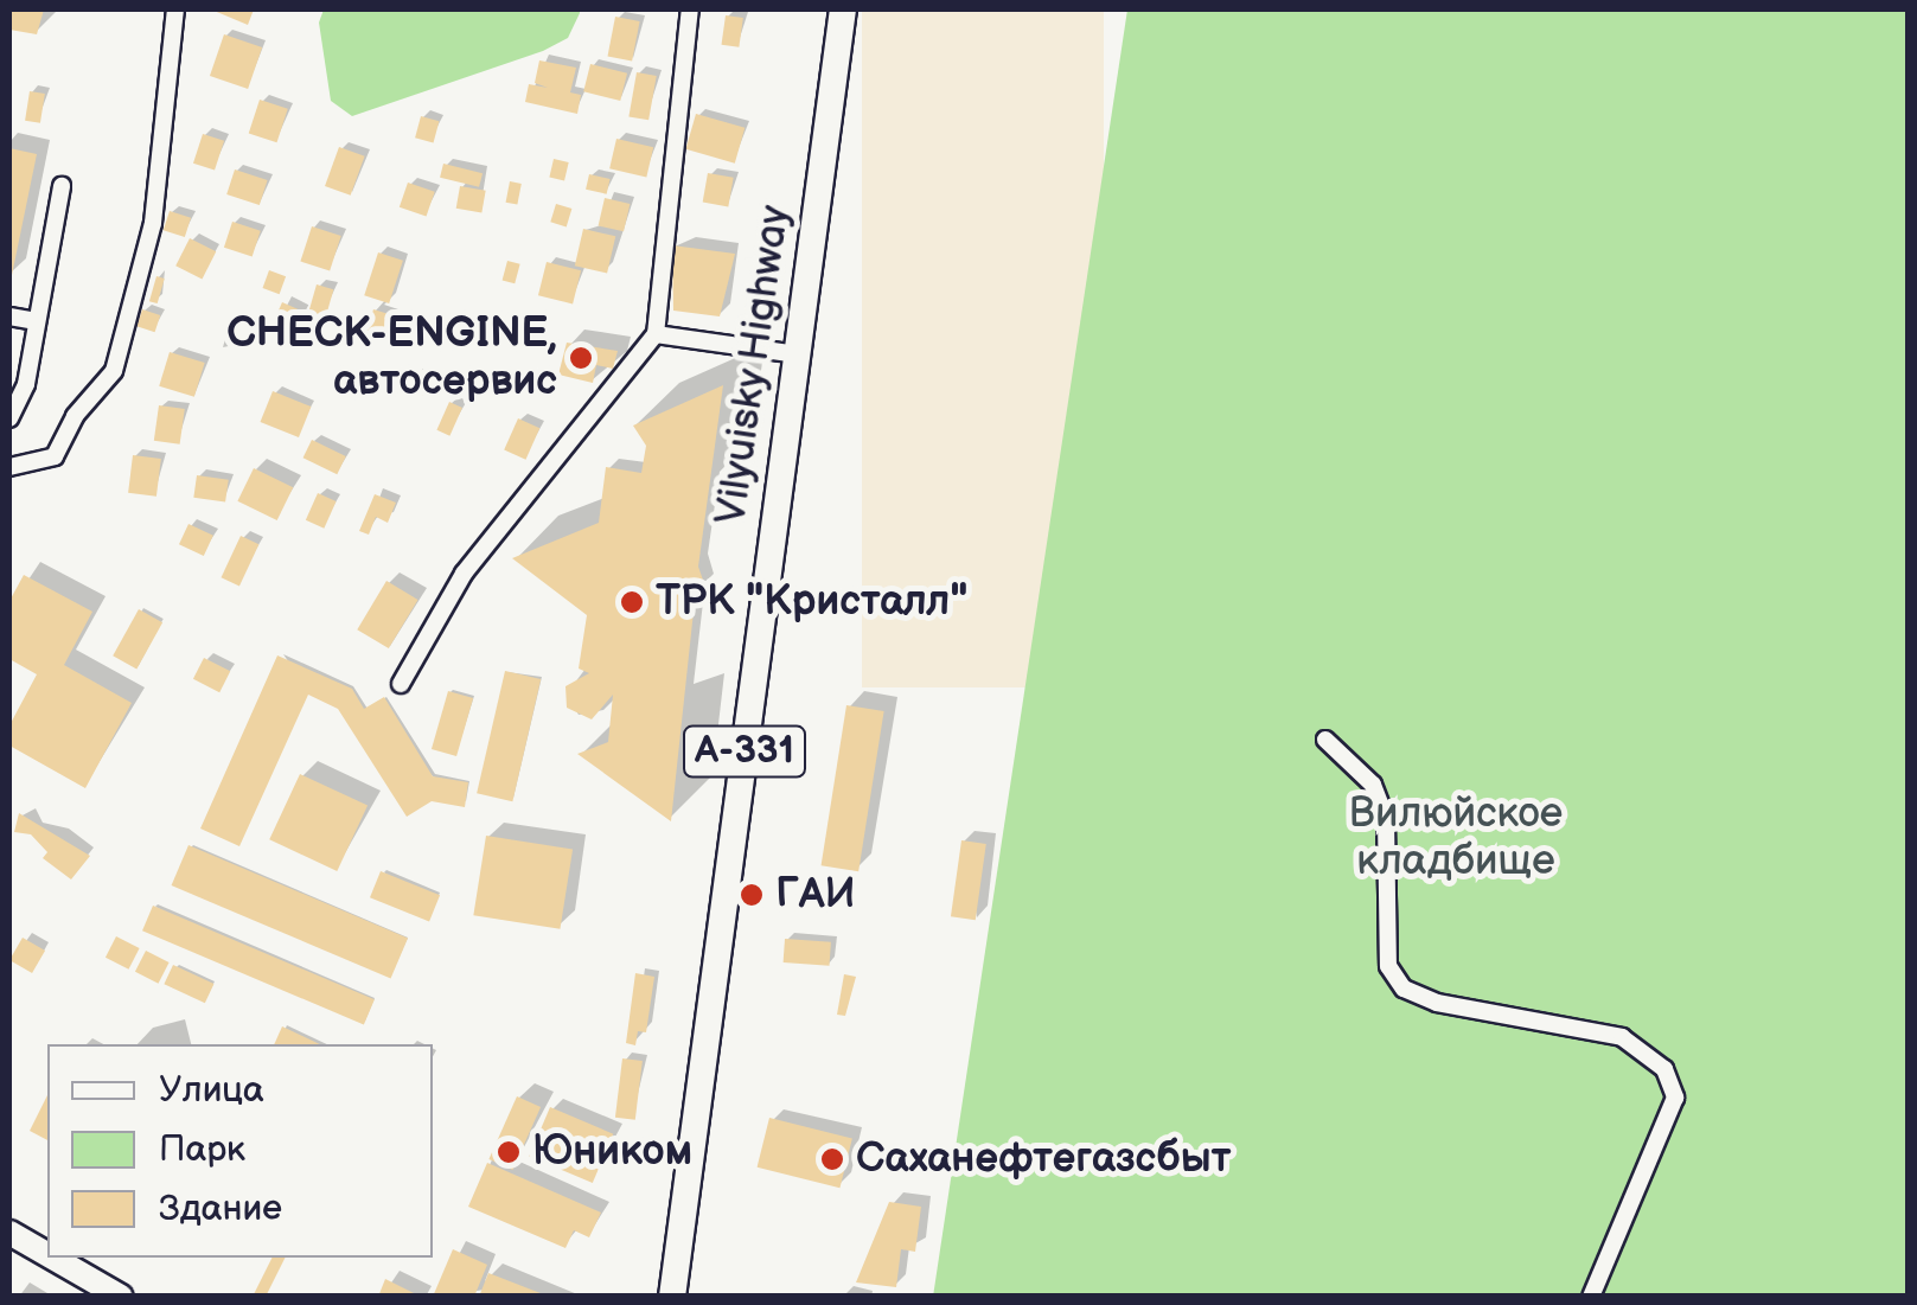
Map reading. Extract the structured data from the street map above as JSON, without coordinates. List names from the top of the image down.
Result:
{
  "streets": {
    "main road": ["Vilyuisky Highway", "А-331"]
  },
  "parks": ["Вилюйское кладбище"],
  "places": [
    "CHECK-ENGINE, автосервис",
    "ТРК \"Кристалл\"",
    "ГАИ",
    "Юником",
    "Саханефтегазсбыт"
  ],
  "legend": ["Улица", "Парк", "Здание"]
}
